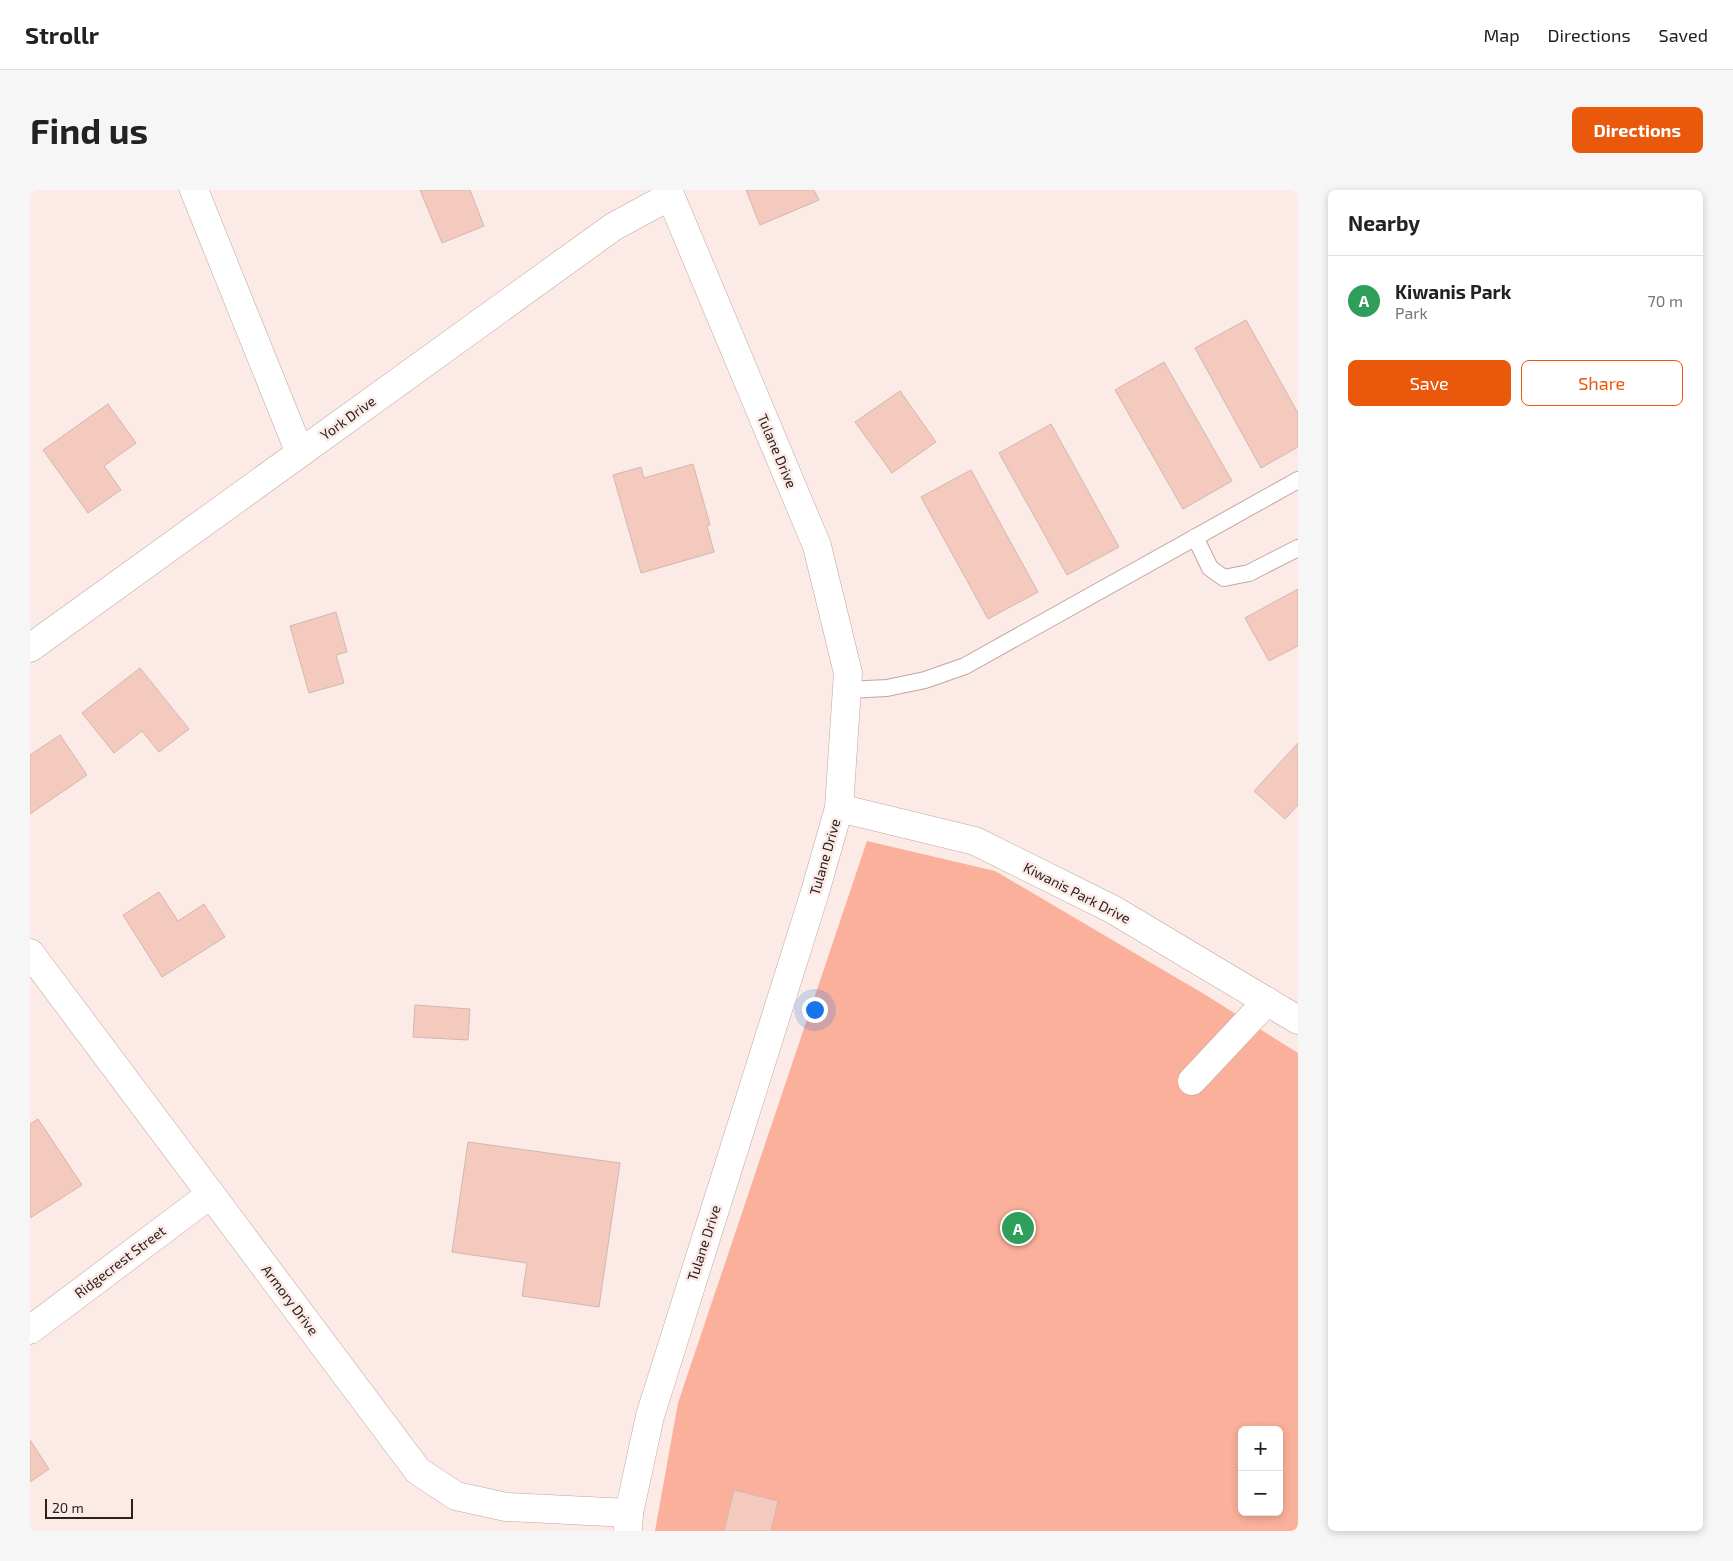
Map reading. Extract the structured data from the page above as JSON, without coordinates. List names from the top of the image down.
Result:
{
  "streets": {
    "street": [
      "York Drive",
      "Tulane Drive",
      "Kiwanis Park Drive",
      "Ridgecrest Street",
      "Armory Drive"
    ]
  },
  "crossings": [
    ["York Drive", "Tulane Drive"],
    ["Tulane Drive", "Kiwanis Park Drive"],
    ["Tulane Drive", "Armory Drive"],
    ["Ridgecrest Street", "Armory Drive"]
  ],
  "scale_bar": "20 m",
  "page": {
    "header": "Strollr",
    "nav": ["Map", "Directions", "Saved"],
    "buttons": [
      "Directions",
      ["Save", "Share"]
    ],
    "title": "Find us",
    "heading": "Nearby",
    "list": [
      {
        "mark": "A",
        "name": "Kiwanis Park",
        "note": "Park",
        "value": "70 m"
      }
    ],
    "pins": "A",
    "map_buttons": ["+", "−"],
    "scale": "20 m"
  }
}
